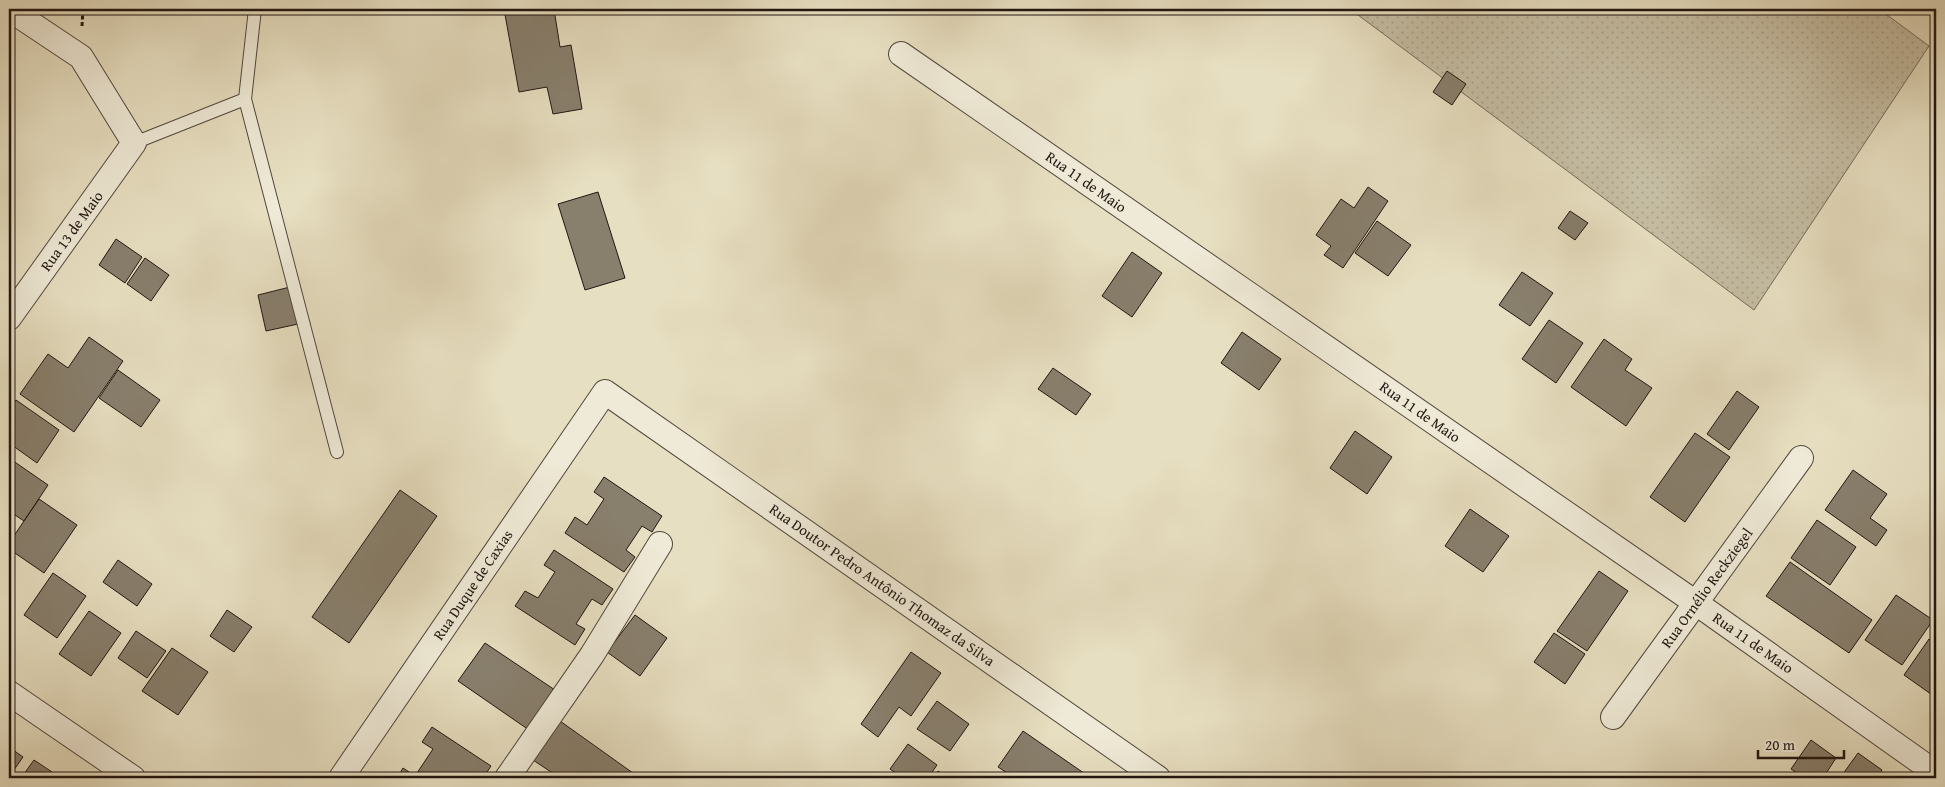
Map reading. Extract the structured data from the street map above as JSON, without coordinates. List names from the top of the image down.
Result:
{
  "streets": {
    "street": [
      "Rua 11 de Maio",
      "Rua 13 de Maio",
      "Rua Duque de Caxias",
      "Rua Doutor Pedro Antônio Thomaz da Silva",
      "Rua Ornélio Reckziegel"
    ]
  },
  "crossings": [
    ["Rua 11 de Maio", "Rua Ornélio Reckziegel"],
    ["Rua Duque de Caxias", "Rua Doutor Pedro Antônio Thomaz da Silva"]
  ],
  "scale_bar": "20 m"
}
